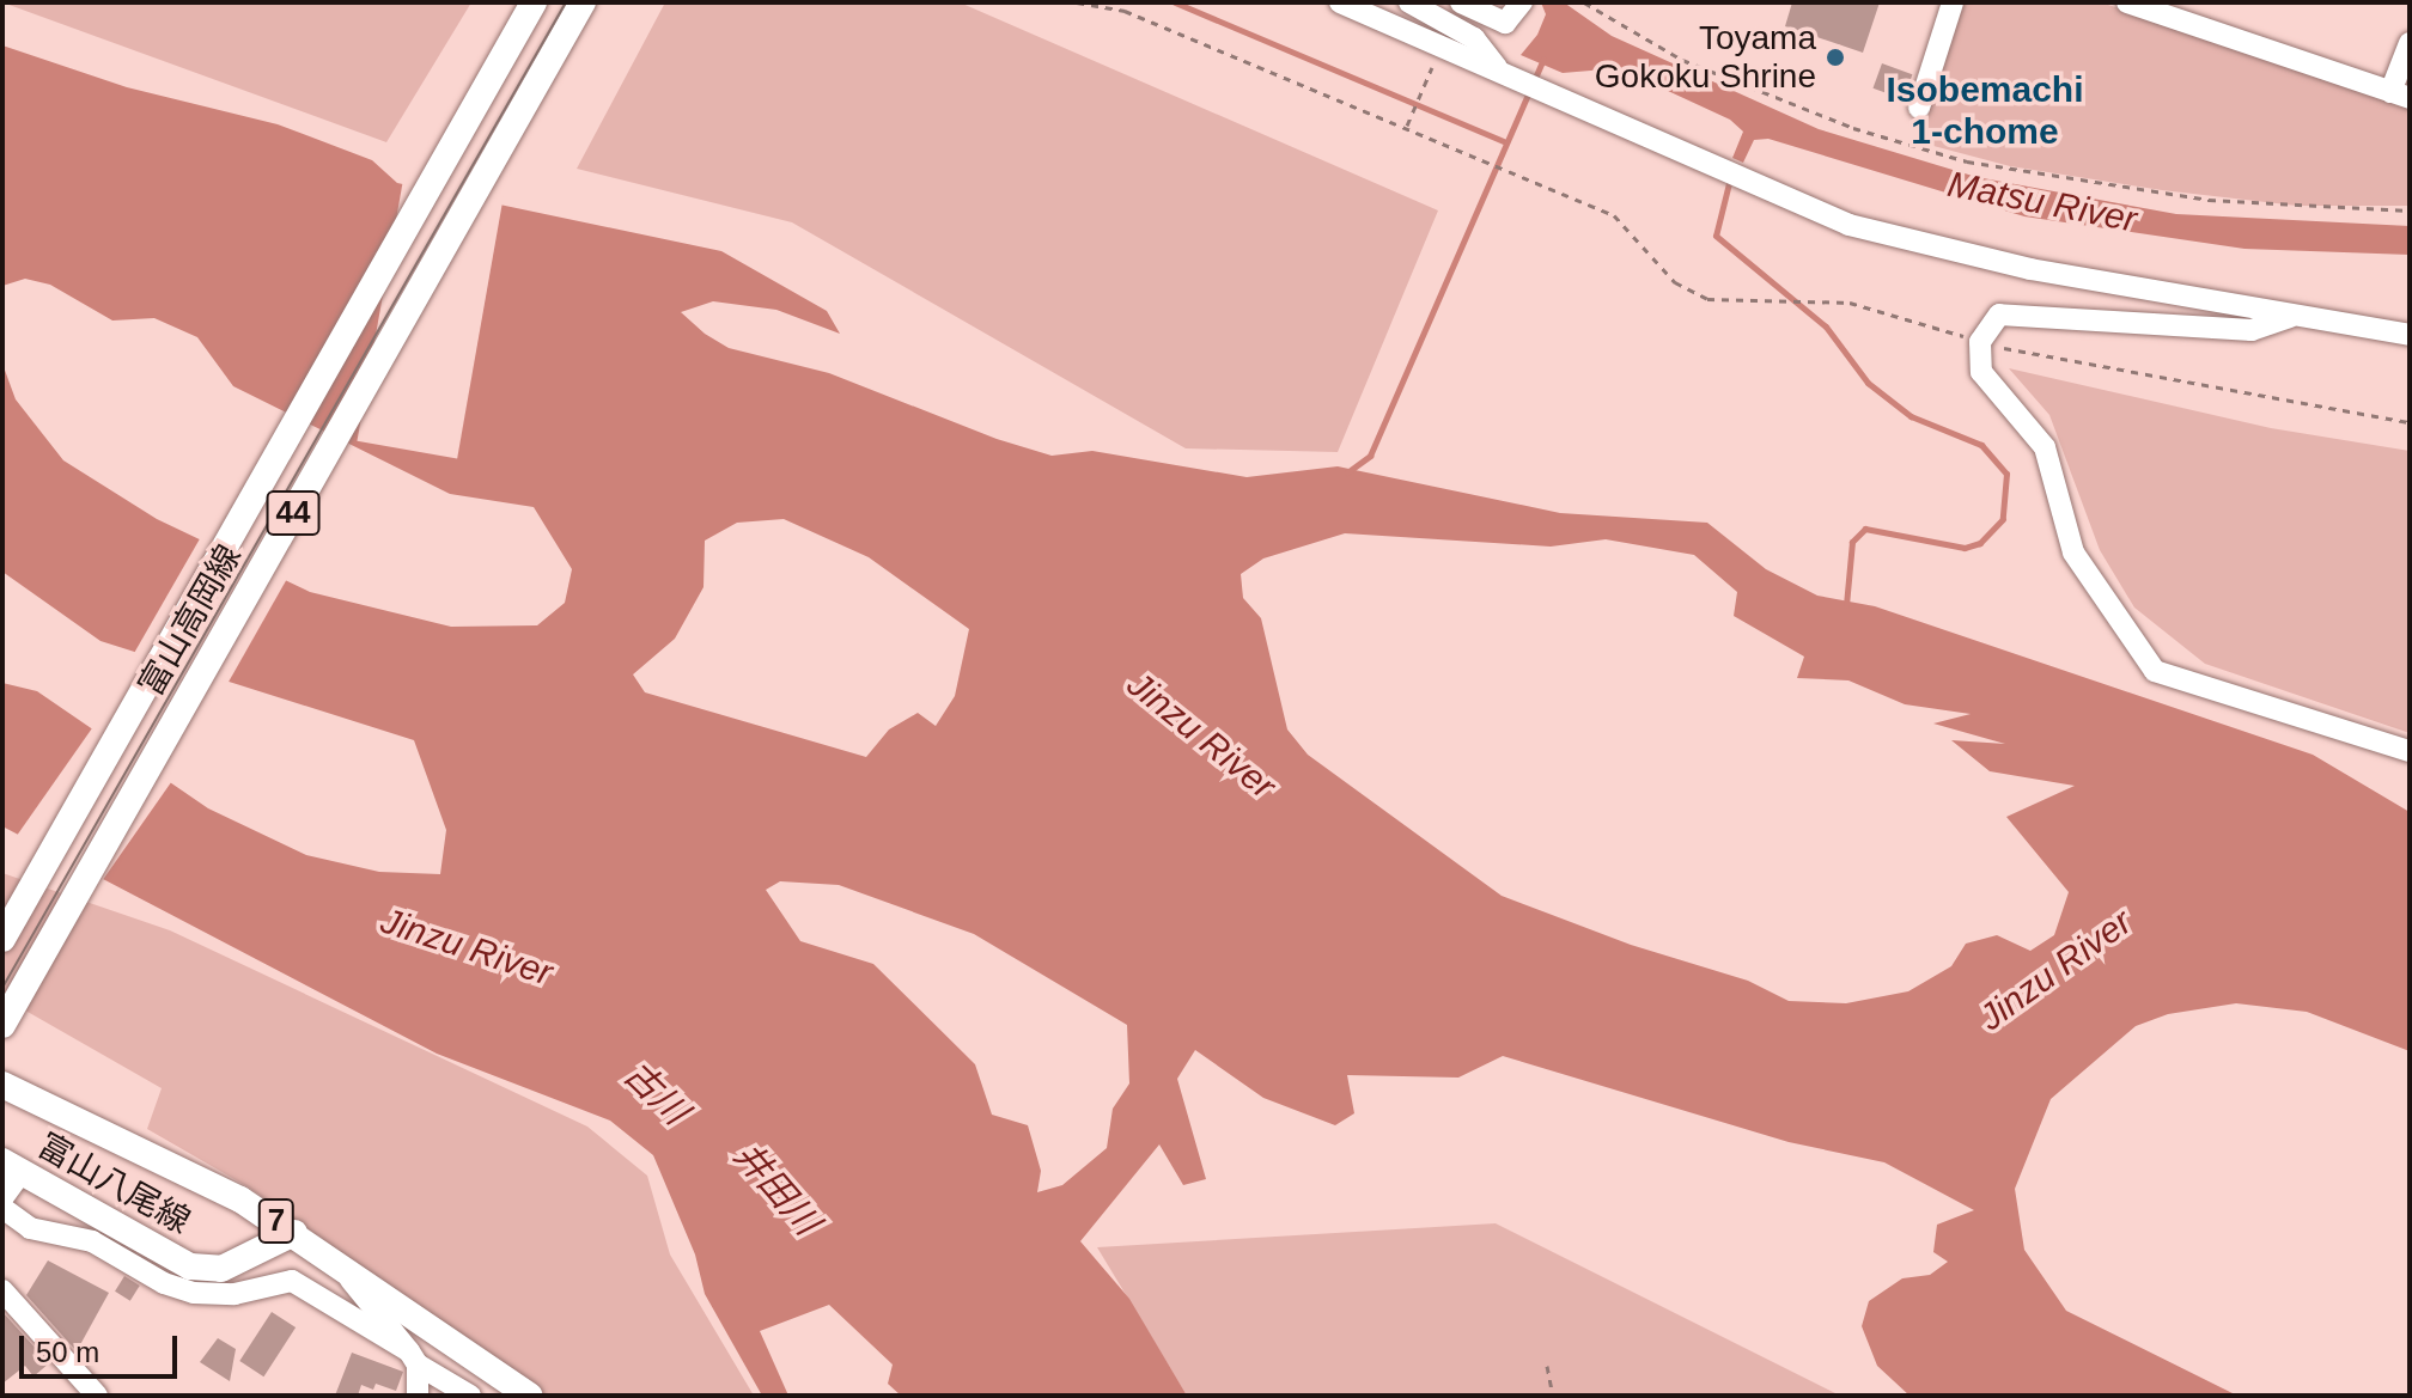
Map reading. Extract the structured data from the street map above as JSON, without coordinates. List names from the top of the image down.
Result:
{
  "streets": {
    "main road": [
      "44",
      "富山高岡線",
      "富山八尾線",
      "7"
    ]
  },
  "districts": ["Isobemachi 1-chome"],
  "water": [
    "Matsu River",
    "Jinzu River",
    "古川",
    "井田川"
  ],
  "places": ["Toyama Gokoku Shrine"],
  "scale_bar": "50 m"
}
